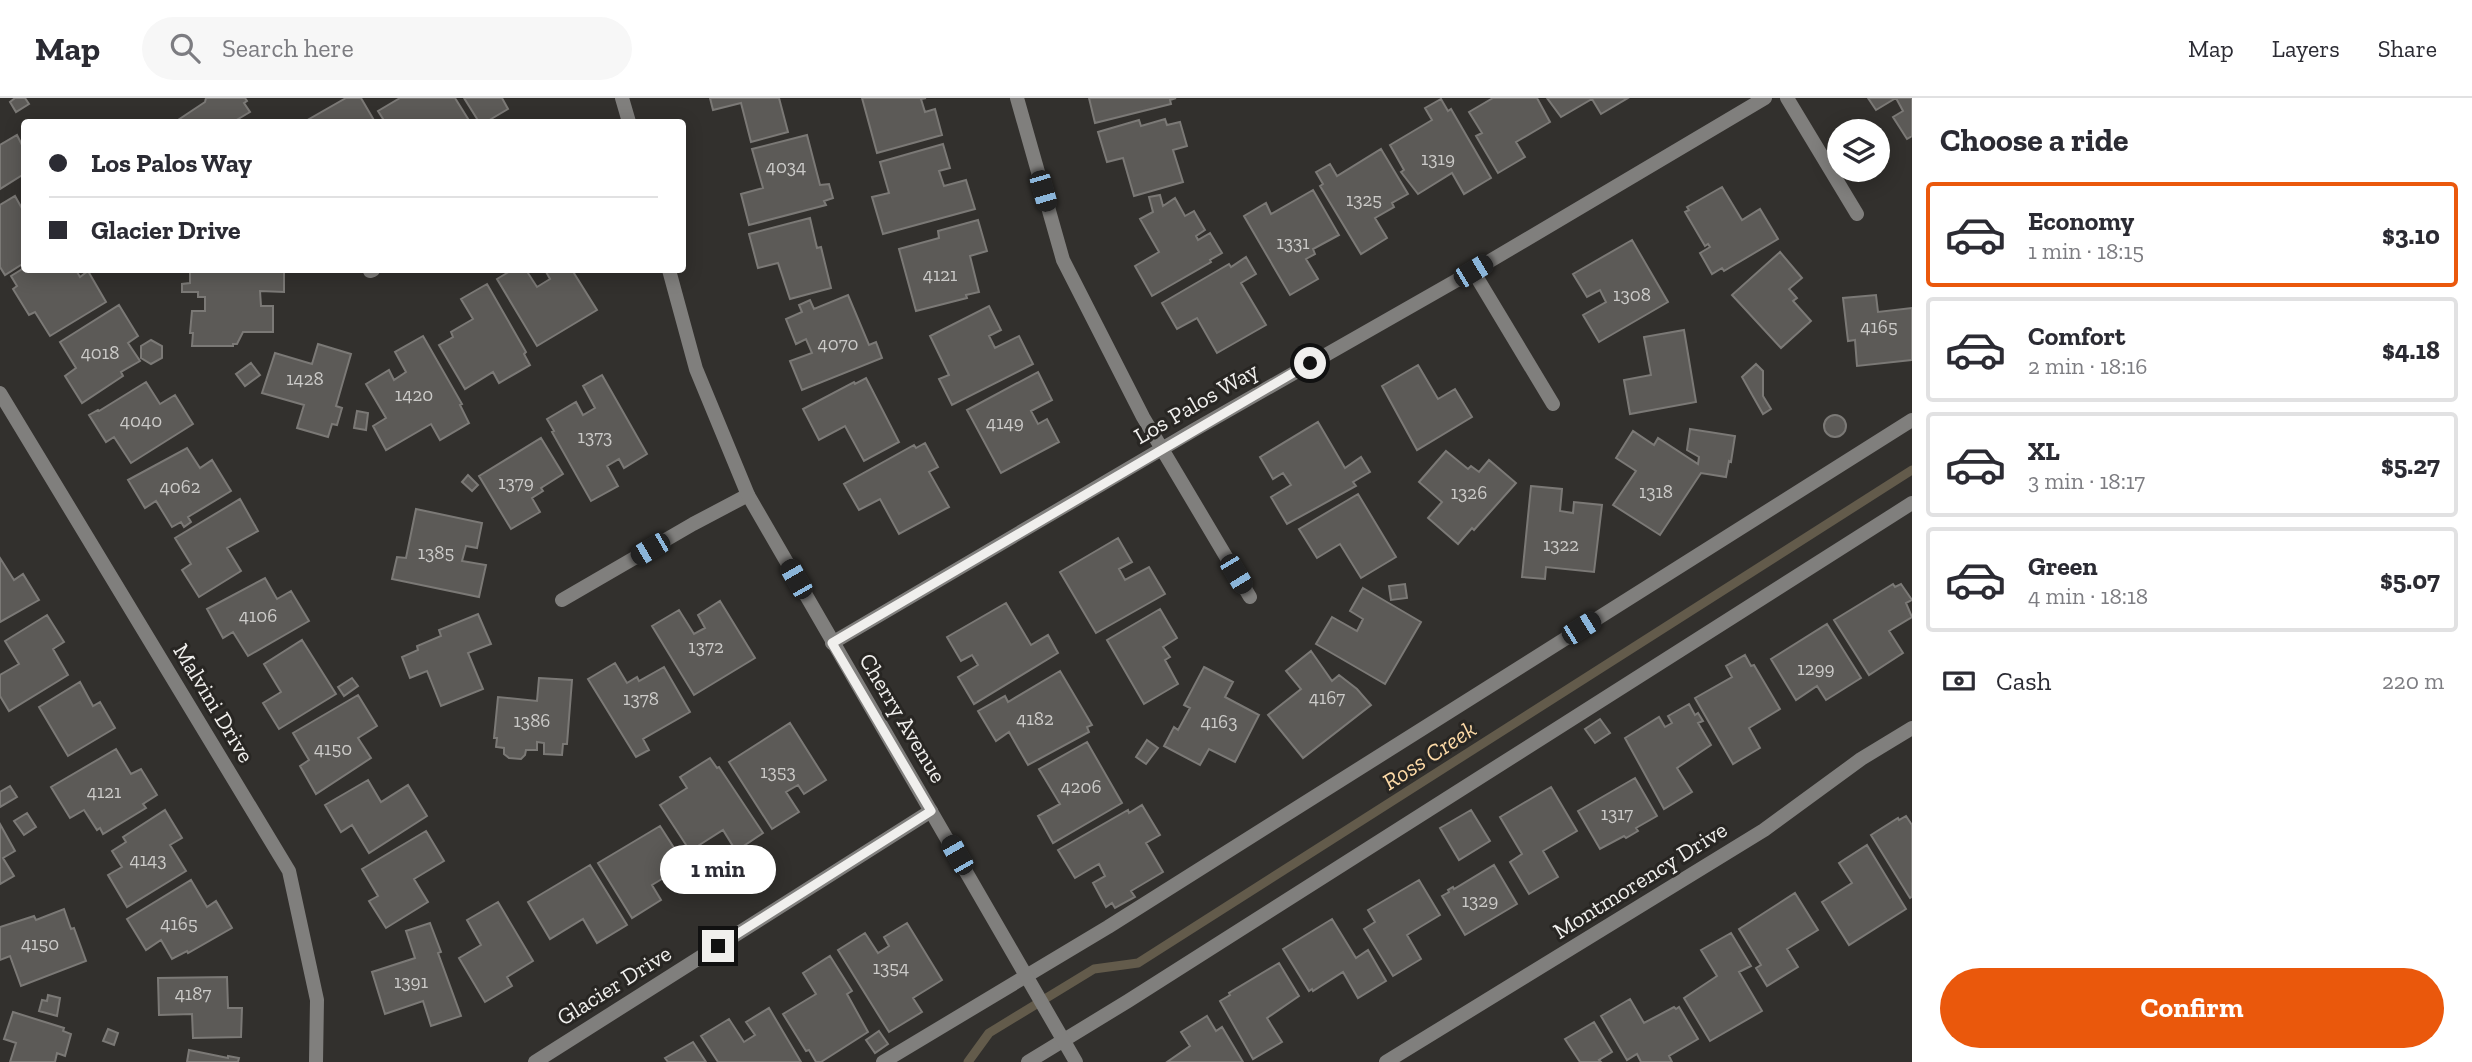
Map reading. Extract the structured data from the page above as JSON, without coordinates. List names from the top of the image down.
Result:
{
  "streets": {
    "street": [
      "Los Palos Way",
      "Malvini Drive",
      "Cherry Avenue",
      "Montmorency Drive",
      "Glacier Drive"
    ]
  },
  "crossings": [
    ["Los Palos Way", "Cherry Avenue"],
    ["Cherry Avenue", "Glacier Drive"]
  ],
  "water": ["Ross Creek"],
  "house_numbers": [
    "1319",
    "4034",
    "1325",
    "1331",
    "4121",
    "1308",
    "4165",
    "4070",
    "4018",
    "1428",
    "1420",
    "4040",
    "4149",
    "1373",
    "1379",
    "4062",
    "1318",
    "1326",
    "1322",
    "1385",
    "4106",
    "1372",
    "1299",
    "4167",
    "1378",
    "4182",
    "1386",
    "4163",
    "4150",
    "1353",
    "4206",
    "4121",
    "1317",
    "4143",
    "1329",
    "4165",
    "4150",
    "1354",
    "1391",
    "4187"
  ],
  "page": {
    "header": "Map",
    "search": "Search here",
    "nav": ["Map", "Layers", "Share"],
    "heading": "Choose a ride",
    "banner": ["Los Palos Way", "Glacier Drive"],
    "list": [
      {
        "name": "Economy",
        "note": "1 min · 18:15",
        "value": "$3.10"
      },
      {
        "name": "Comfort",
        "note": "2 min · 18:16",
        "value": "$4.18"
      },
      {
        "name": "XL",
        "note": "3 min · 18:17",
        "value": "$5.27"
      },
      {
        "name": "Green",
        "note": "4 min · 18:18",
        "value": "$5.07"
      }
    ],
    "pay": ["Cash", "220 m"],
    "bubble": "1 min",
    "buttons": "Confirm"
  }
}
